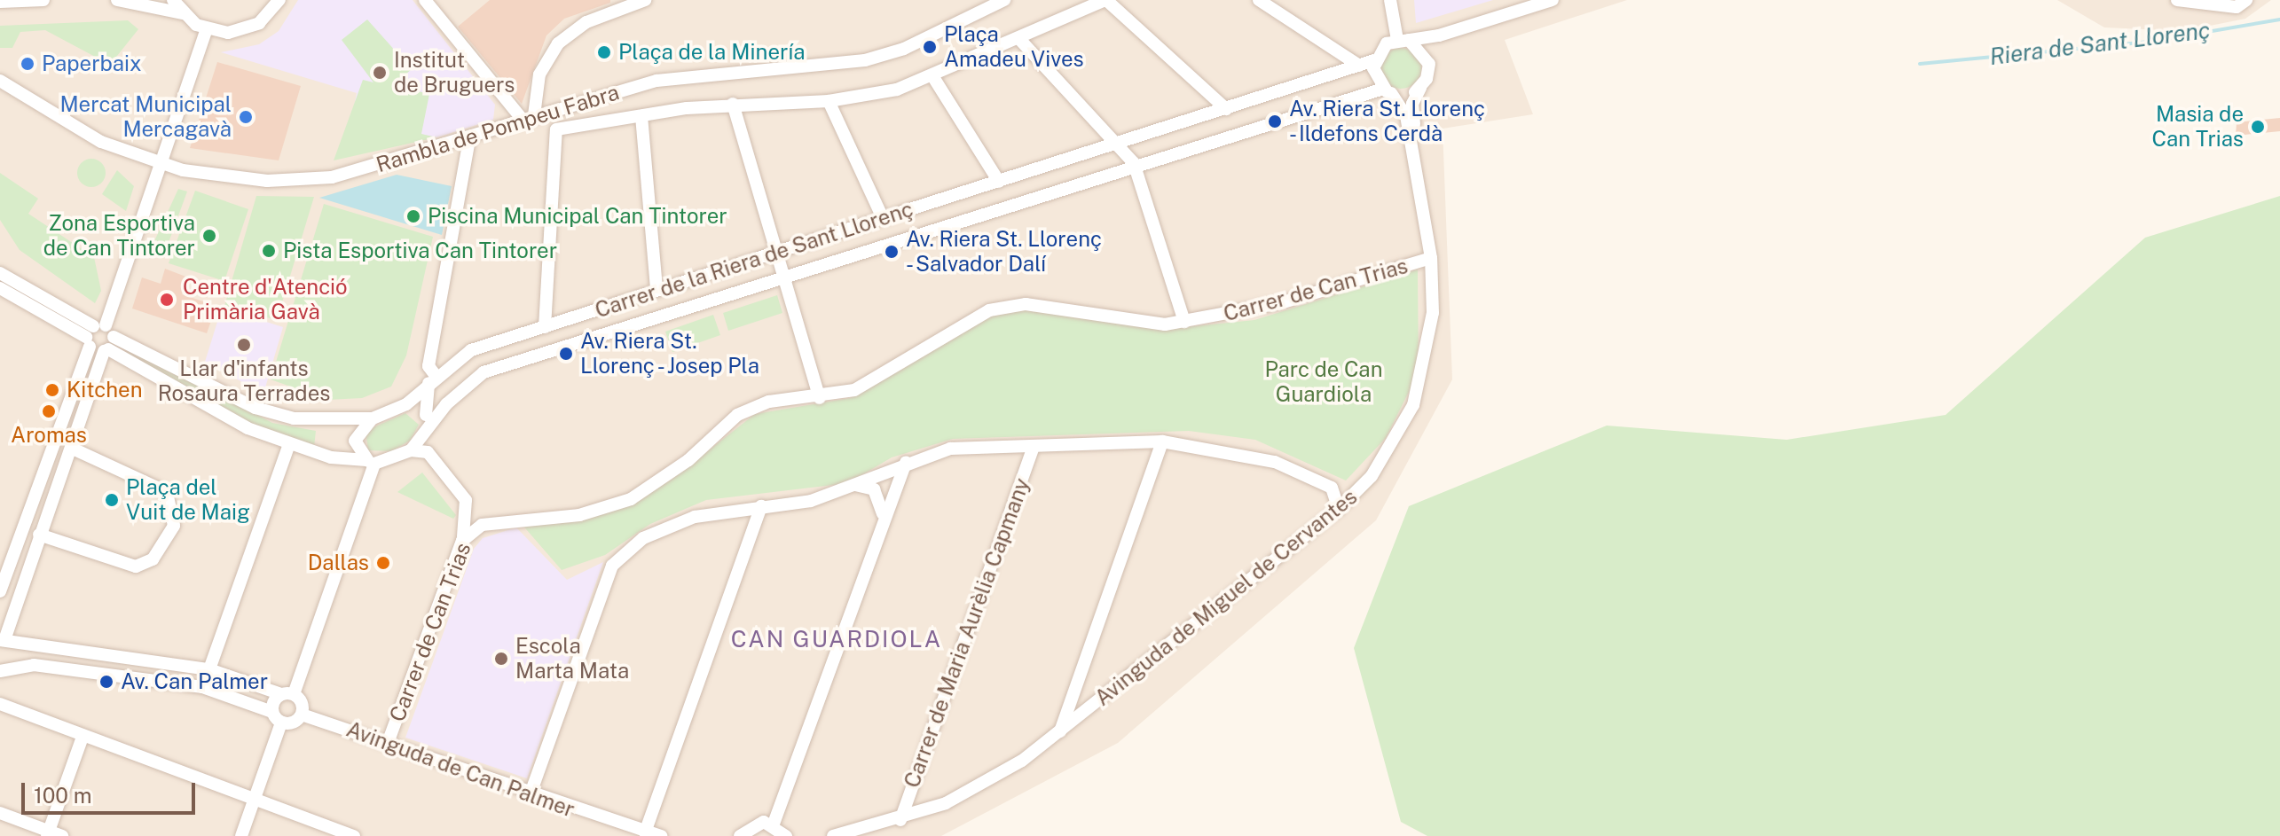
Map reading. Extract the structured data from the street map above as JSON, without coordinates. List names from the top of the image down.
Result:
{
  "streets": {
    "street": [
      "Rambla de Pompeu Fabra",
      "Carrer de la Riera de Sant Llorenç",
      "Carrer de Can Trias",
      "Avinguda de Miguel de Cervantes",
      "Carrer de Maria Aurèlia Capmany",
      "Avinguda de Can Palmer"
    ]
  },
  "crossings": [
    ["Carrer de la Riera de Sant Llorenç", "Avinguda de Miguel de Cervantes"],
    ["Carrer de Can Trias", "Avinguda de Miguel de Cervantes"],
    ["Carrer de Can Trias", "Avinguda de Can Palmer"],
    ["Avinguda de Miguel de Cervantes", "Carrer de Maria Aurèlia Capmany"]
  ],
  "districts": ["CAN GUARDIOLA"],
  "water": ["Riera de Sant Llorenç"],
  "parks": ["Parc de Can Guardiola"],
  "places": [
    "Plaça Amadeu Vives",
    "Plaça de la Minería",
    "Paperbaix",
    "Institut de Bruguers",
    "Mercat Municipal Mercagavà",
    "Av. Riera St. Llorenç - Ildefons Cerdà",
    "Masia de Can Trias",
    "Piscina Municipal Can Tintorer",
    "Zona Esportiva de Can Tintorer",
    "Pista Esportiva Can Tintorer",
    "Av. Riera St. Llorenç - Salvador Dalí",
    "Centre d'Atenció Primària Gavà",
    "Llar d'infants Rosaura Terrades",
    "Av. Riera St. Llorenç - Josep Pla",
    "Kitchen",
    "Aromas",
    "Plaça del Vuit de Maig",
    "Dallas",
    "Escola Marta Mata",
    "Av. Can Palmer"
  ],
  "scale_bar": "100 m"
}
